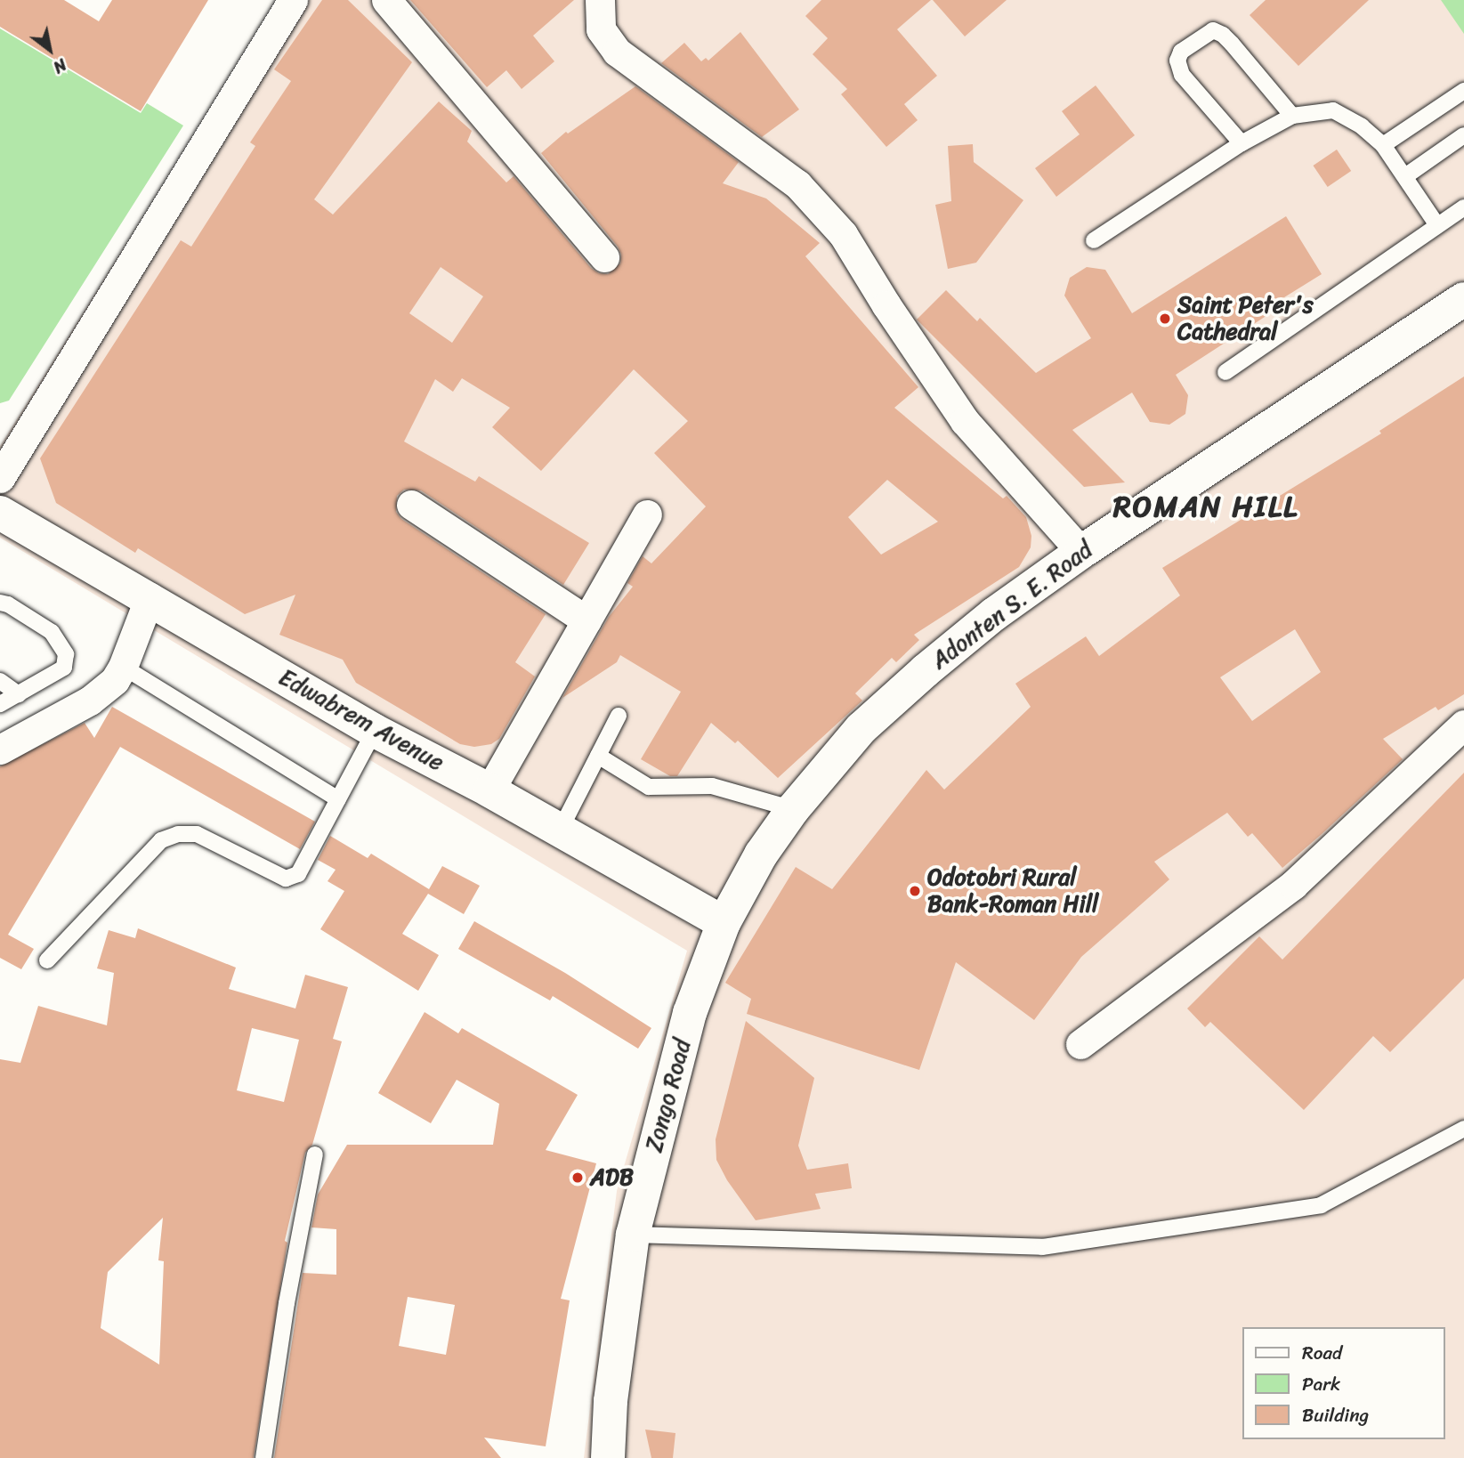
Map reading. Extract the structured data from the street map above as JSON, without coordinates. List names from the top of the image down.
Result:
{
  "streets": {
    "street": ["Adonten S. E. Road", "Edwabrem Avenue", "Zongo Road"]
  },
  "crossings": [
    ["Adonten S. E. Road", "Edwabrem Avenue"],
    ["Adonten S. E. Road", "Zongo Road"],
    ["Edwabrem Avenue", "Zongo Road"]
  ],
  "districts": ["ROMAN HILL"],
  "places": ["Saint Peter's Cathedral", "Odotobri Rural Bank-Roman Hill", "ADB"],
  "legend": ["Road", "Park", "Building"],
  "north": "bottom right"
}
